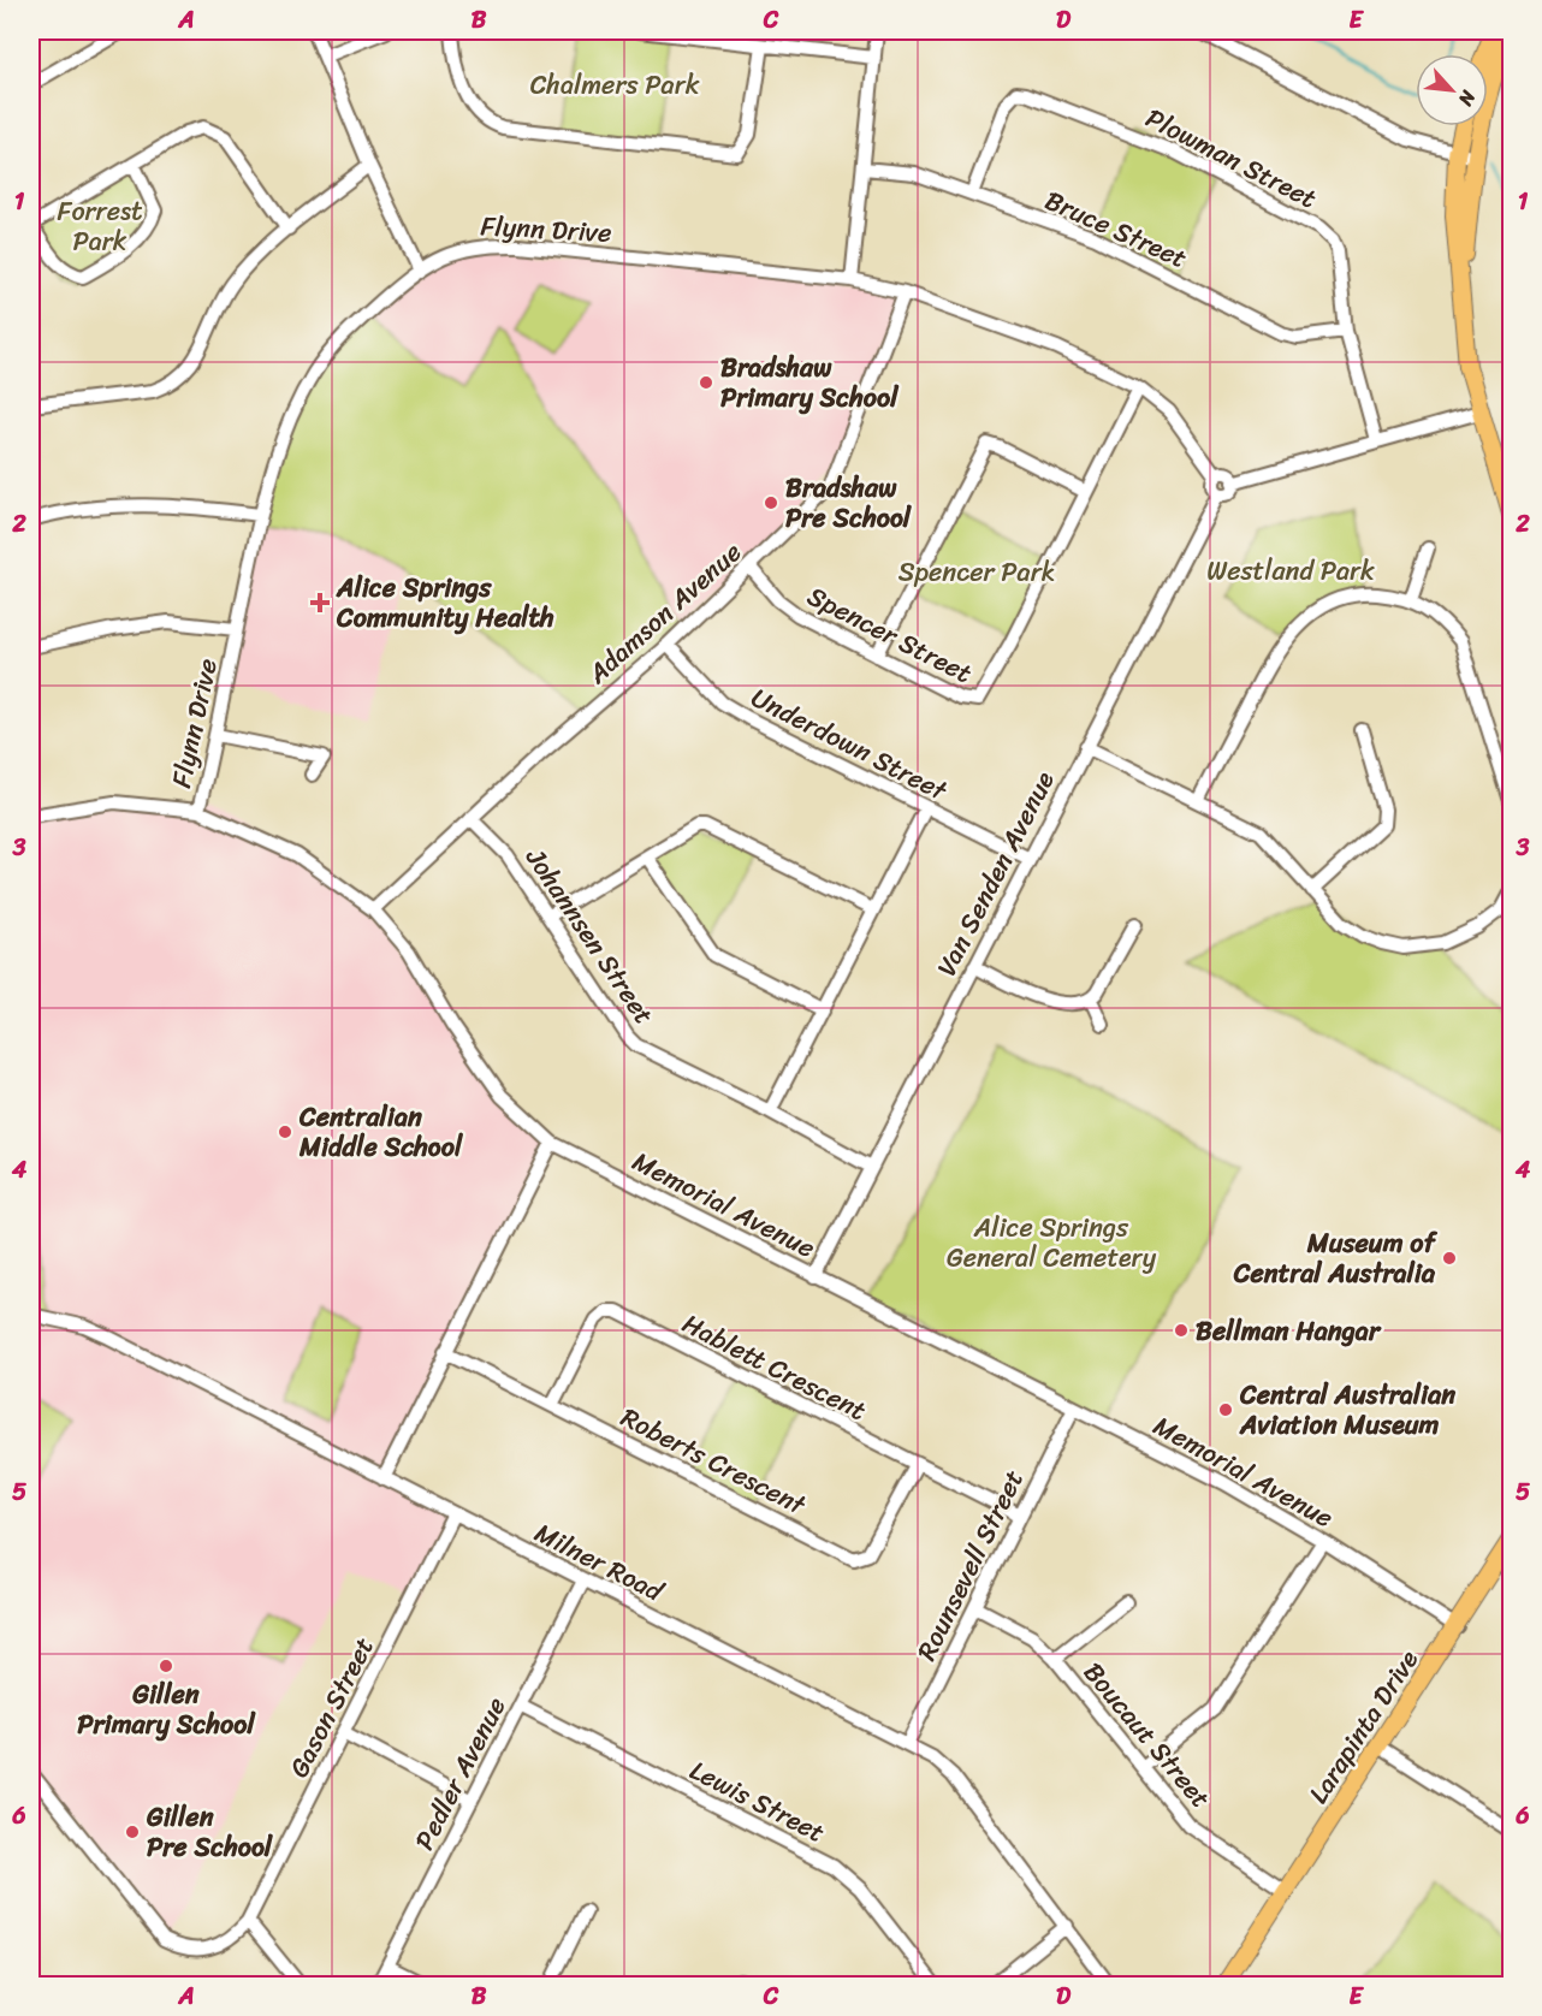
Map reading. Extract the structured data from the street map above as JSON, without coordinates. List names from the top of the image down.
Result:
{
  "streets": {
    "main road": ["Larapinta Drive"],
    "street": [
      "Plowman Street",
      "Flynn Drive",
      "Bruce Street",
      "Adamson Avenue",
      "Spencer Street",
      "Underdown Street",
      "Van Senden Avenue",
      "Johannsen Street",
      "Memorial Avenue",
      "Hablett Crescent",
      "Roberts Crescent",
      "Milner Road",
      "Rounsevell Street",
      "Gason Street",
      "Boucaut Street",
      "Pedler Avenue",
      "Lewis Street"
    ]
  },
  "crossings": [
    ["Plowman Street", "Bruce Street"],
    ["Flynn Drive", "Adamson Avenue"],
    ["Flynn Drive", "Spencer Street"],
    ["Flynn Drive", "Van Senden Avenue"],
    ["Flynn Drive", "Memorial Avenue"],
    ["Adamson Avenue", "Spencer Street"],
    ["Adamson Avenue", "Underdown Street"],
    ["Adamson Avenue", "Johannsen Street"],
    ["Adamson Avenue", "Memorial Avenue"],
    ["Underdown Street", "Van Senden Avenue"],
    ["Van Senden Avenue", "Johannsen Street"],
    ["Van Senden Avenue", "Memorial Avenue"],
    ["Memorial Avenue", "Rounsevell Street"],
    ["Memorial Avenue", "Larapinta Drive"],
    ["Hablett Crescent", "Roberts Crescent"],
    ["Hablett Crescent", "Rounsevell Street"],
    ["Milner Road", "Rounsevell Street"],
    ["Milner Road", "Gason Street"],
    ["Milner Road", "Pedler Avenue"],
    ["Rounsevell Street", "Boucaut Street"],
    ["Larapinta Drive", "Boucaut Street"],
    ["Pedler Avenue", "Lewis Street"]
  ],
  "parks": [
    "Chalmers Park",
    "Forrest Park",
    "Westland Park",
    "Spencer Park",
    "Alice Springs General Cemetery"
  ],
  "places": {
    "other": [
      "Bradshaw Primary School",
      "Bradshaw Pre School",
      "Centralian Middle School",
      "Museum of Central Australia",
      "Bellman Hangar",
      "Central Australian Aviation Museum",
      "Gillen Primary School",
      "Gillen Pre School"
    ],
    "health": ["Alice Springs Community Health"]
  },
  "north": "bottom right",
  "grid": {
    "columns": [
      "A",
      "B",
      "C",
      "D",
      "E"
    ],
    "rows": [
      "1",
      "2",
      "3",
      "4",
      "5",
      "6"
    ]
  }
}
